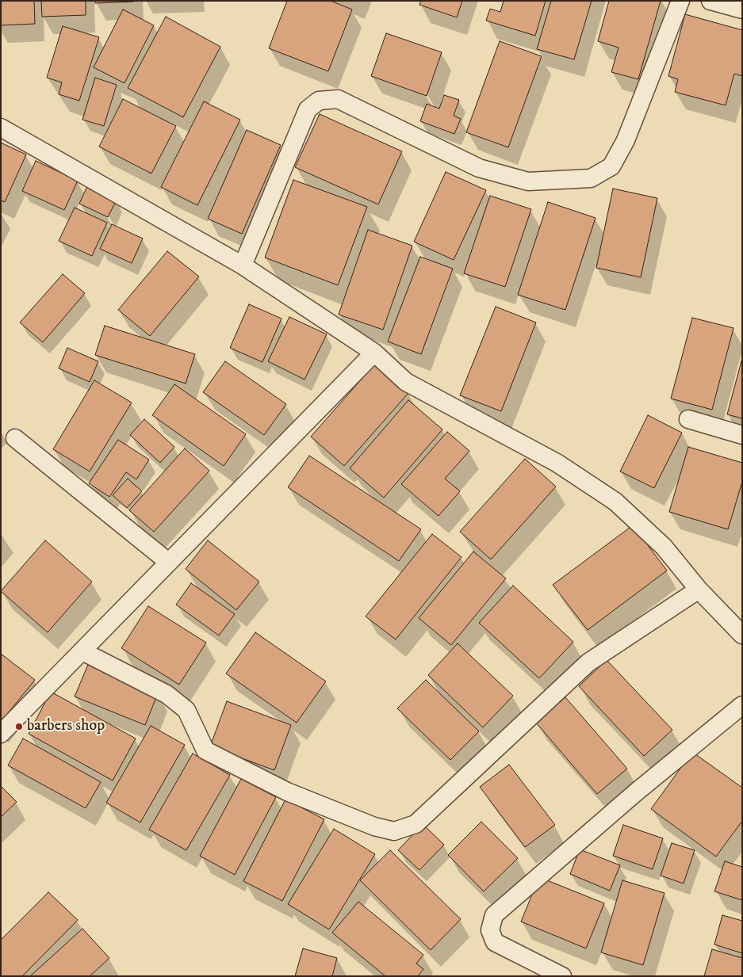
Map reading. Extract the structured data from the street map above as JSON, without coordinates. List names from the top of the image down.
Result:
{
  "places": ["barbers shop"]
}
